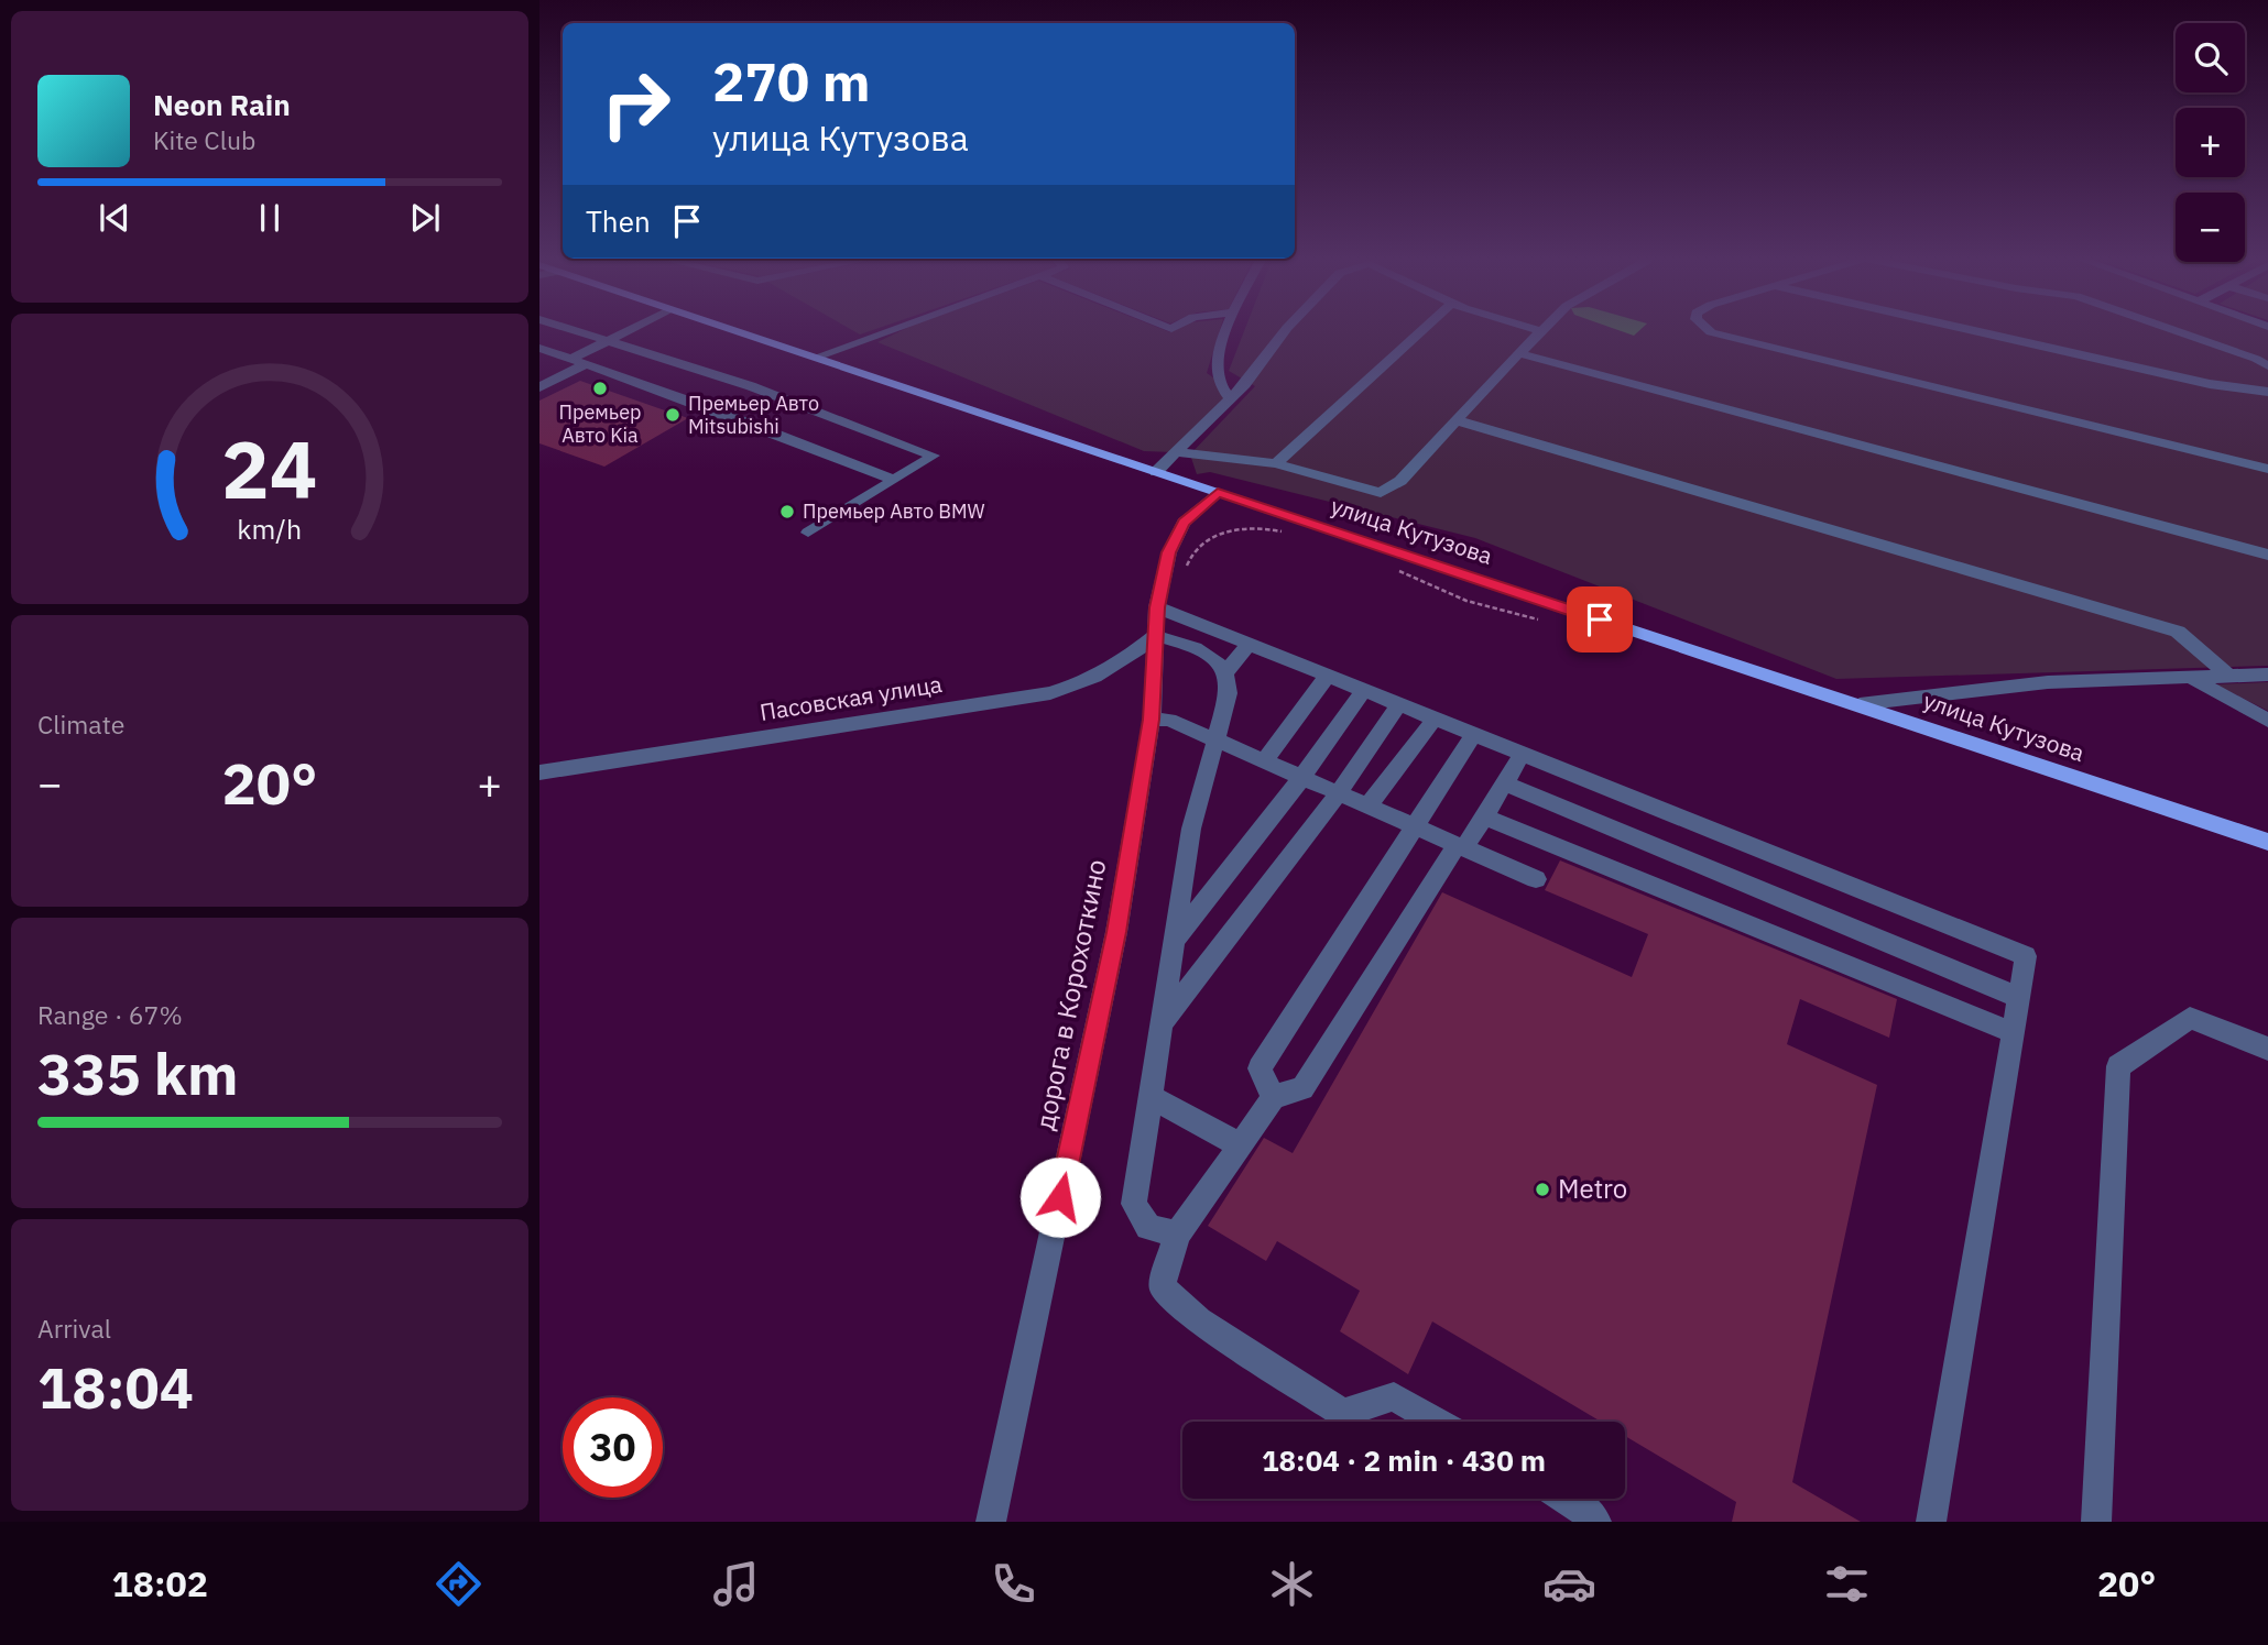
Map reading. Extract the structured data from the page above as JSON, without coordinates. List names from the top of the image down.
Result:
{
  "streets": {
    "main road": ["улица Кутузова"],
    "street": ["Пасовская улица", "дорога в Корохоткино"]
  },
  "crossings": [
    ["улица Кутузова", "дорога в Корохоткино"],
    ["Пасовская улица", "дорога в Корохоткино"]
  ],
  "places": [
    "Премьер Авто Kia",
    "Премьер Авто Mitsubishi",
    "Премьер Авто BMW",
    "Metro"
  ],
  "page": {
    "map_buttons": ["+", "−"],
    "turn": ["270 m", "улица Кутузова"],
    "song": ["Neon Rain", "Kite Club"],
    "then": "Then",
    "tile": [
      "Climate",
      ["Range · 67%", "335 km"],
      ["Arrival", "18:04"]
    ],
    "heat": ["−", "20°", "+"],
    "limit": "30",
    "trip": "18:04 · 2 min · 430 m",
    "tabs": ["18:02", "20°"],
    "gauge": ["24", "km/h"]
  }
}
